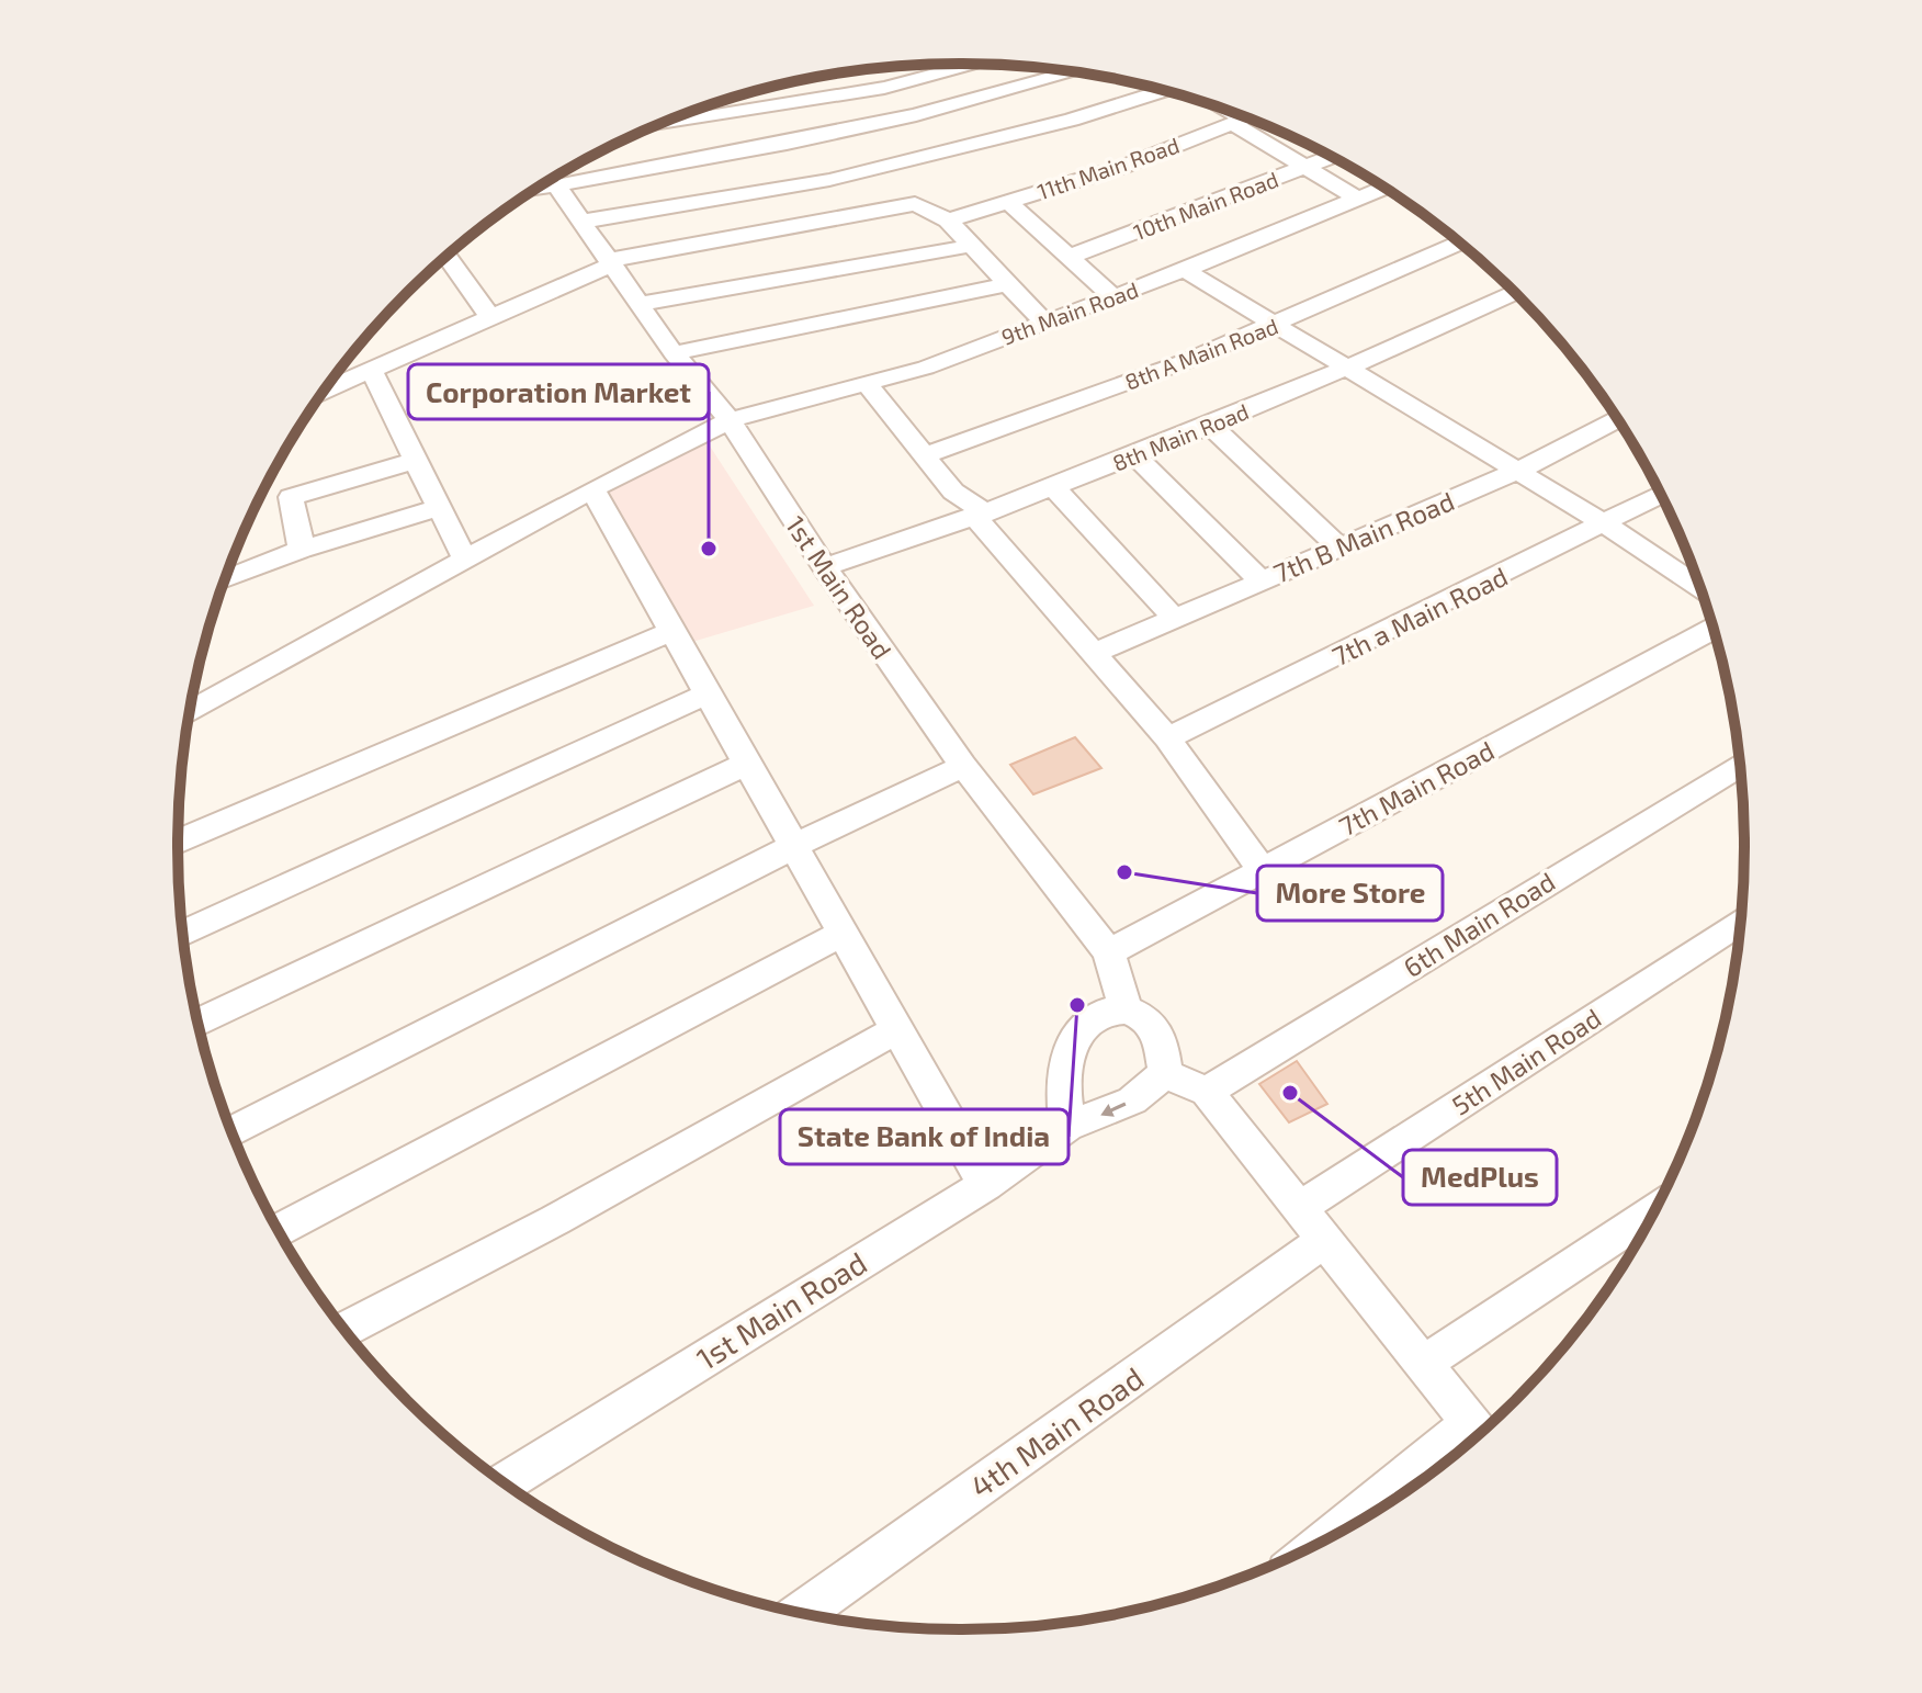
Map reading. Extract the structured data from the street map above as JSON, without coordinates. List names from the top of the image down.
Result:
{
  "streets": {
    "street": [
      "11th Main Road",
      "10th Main Road",
      "9th Main Road",
      "8th A Main Road",
      "8th Main Road",
      "7th B Main Road",
      "1st Main Road",
      "7th a Main Road",
      "7th Main Road",
      "6th Main Road",
      "5th Main Road",
      "4th Main Road"
    ]
  },
  "crossings": [
    ["9th Main Road", "1st Main Road"],
    ["8th Main Road", "1st Main Road"],
    ["1st Main Road", "7th Main Road"]
  ],
  "places": [
    "Corporation Market",
    "More Store",
    "State Bank of India",
    "MedPlus"
  ]
}
